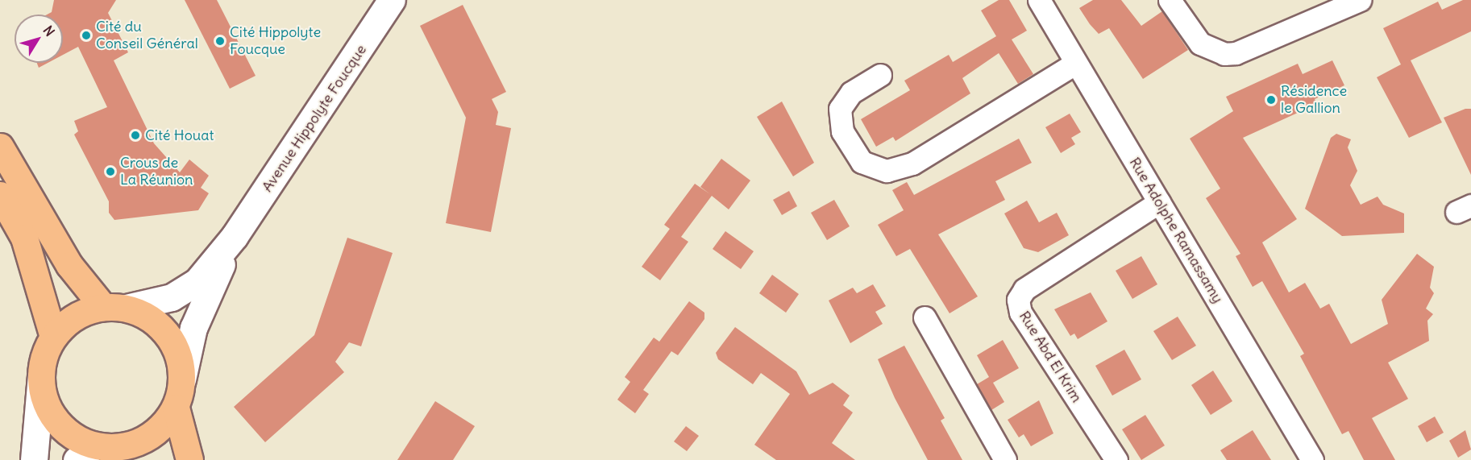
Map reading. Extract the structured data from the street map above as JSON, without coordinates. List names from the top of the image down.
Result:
{
  "streets": {
    "street": ["Avenue Hippolyte Foucque", "Rue Adolphe Ramassamy", "Rue Abd El Krim"]
  },
  "crossings": [
    ["Rue Adolphe Ramassamy", "Rue Abd El Krim"]
  ],
  "places": [
    "Cité du Conseil Général",
    "Cité Hippolyte Foucque",
    "Résidence le Gallion",
    "Cité Houat",
    "Crous de La Réunion"
  ],
  "north": "top right"
}
